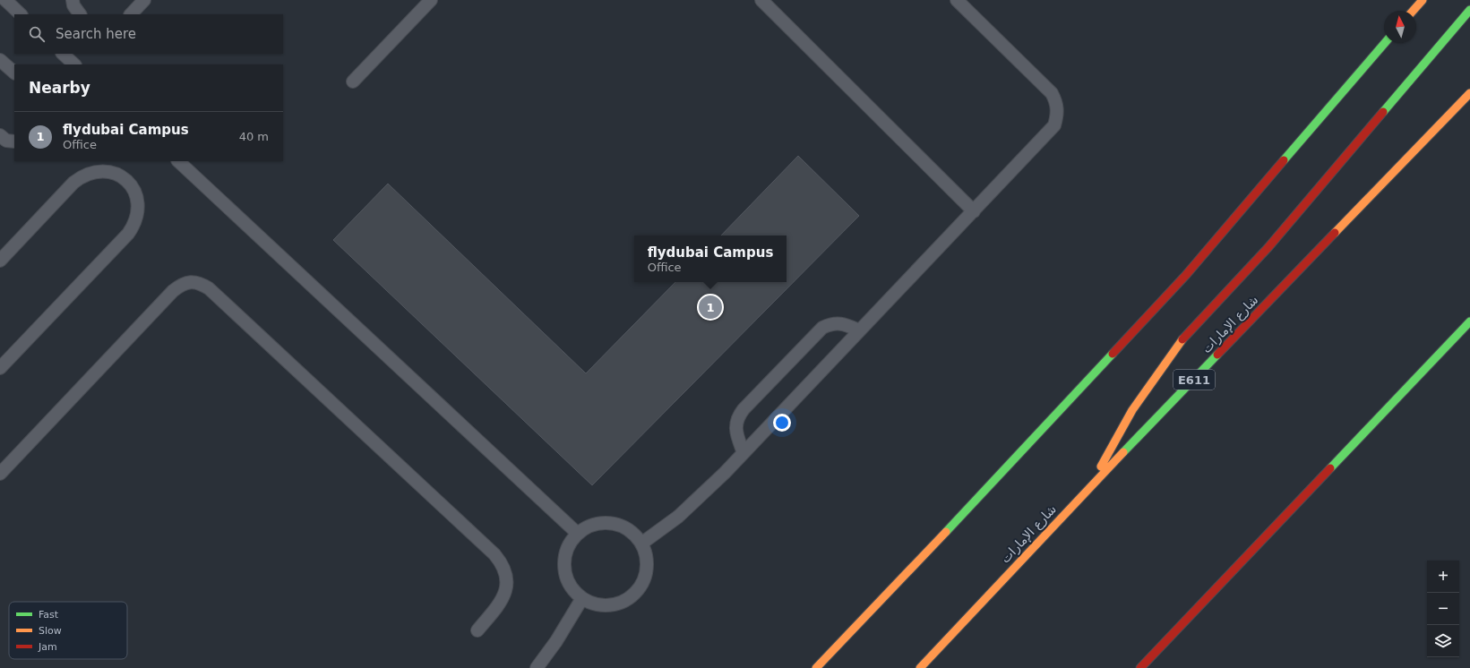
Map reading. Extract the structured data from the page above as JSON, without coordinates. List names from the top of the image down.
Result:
{
  "streets": {
    "highway": ["شارع الإمارات", "E611"]
  },
  "legend": ["Fast", "Slow", "Jam"],
  "north": "top",
  "page": {
    "search": "Search here",
    "heading": "Nearby",
    "list": [
      {
        "mark": "1",
        "name": "flydubai Campus",
        "note": "Office",
        "value": "40 m"
      }
    ],
    "popup": ["flydubai Campus", "Office"],
    "pins": "1",
    "map_buttons": ["+", "−"]
  }
}
